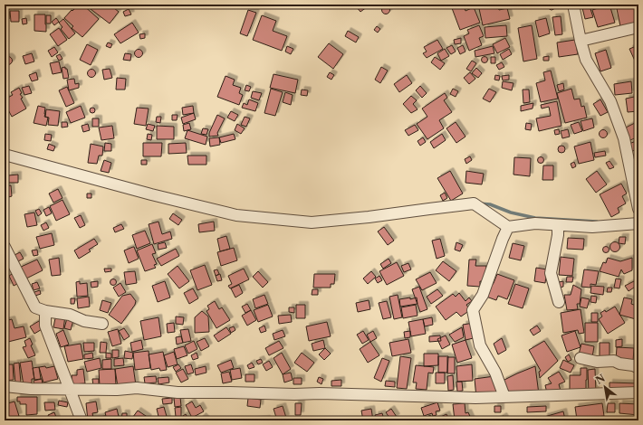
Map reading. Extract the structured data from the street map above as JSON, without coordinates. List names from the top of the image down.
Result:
{
  "north": "top left"
}
